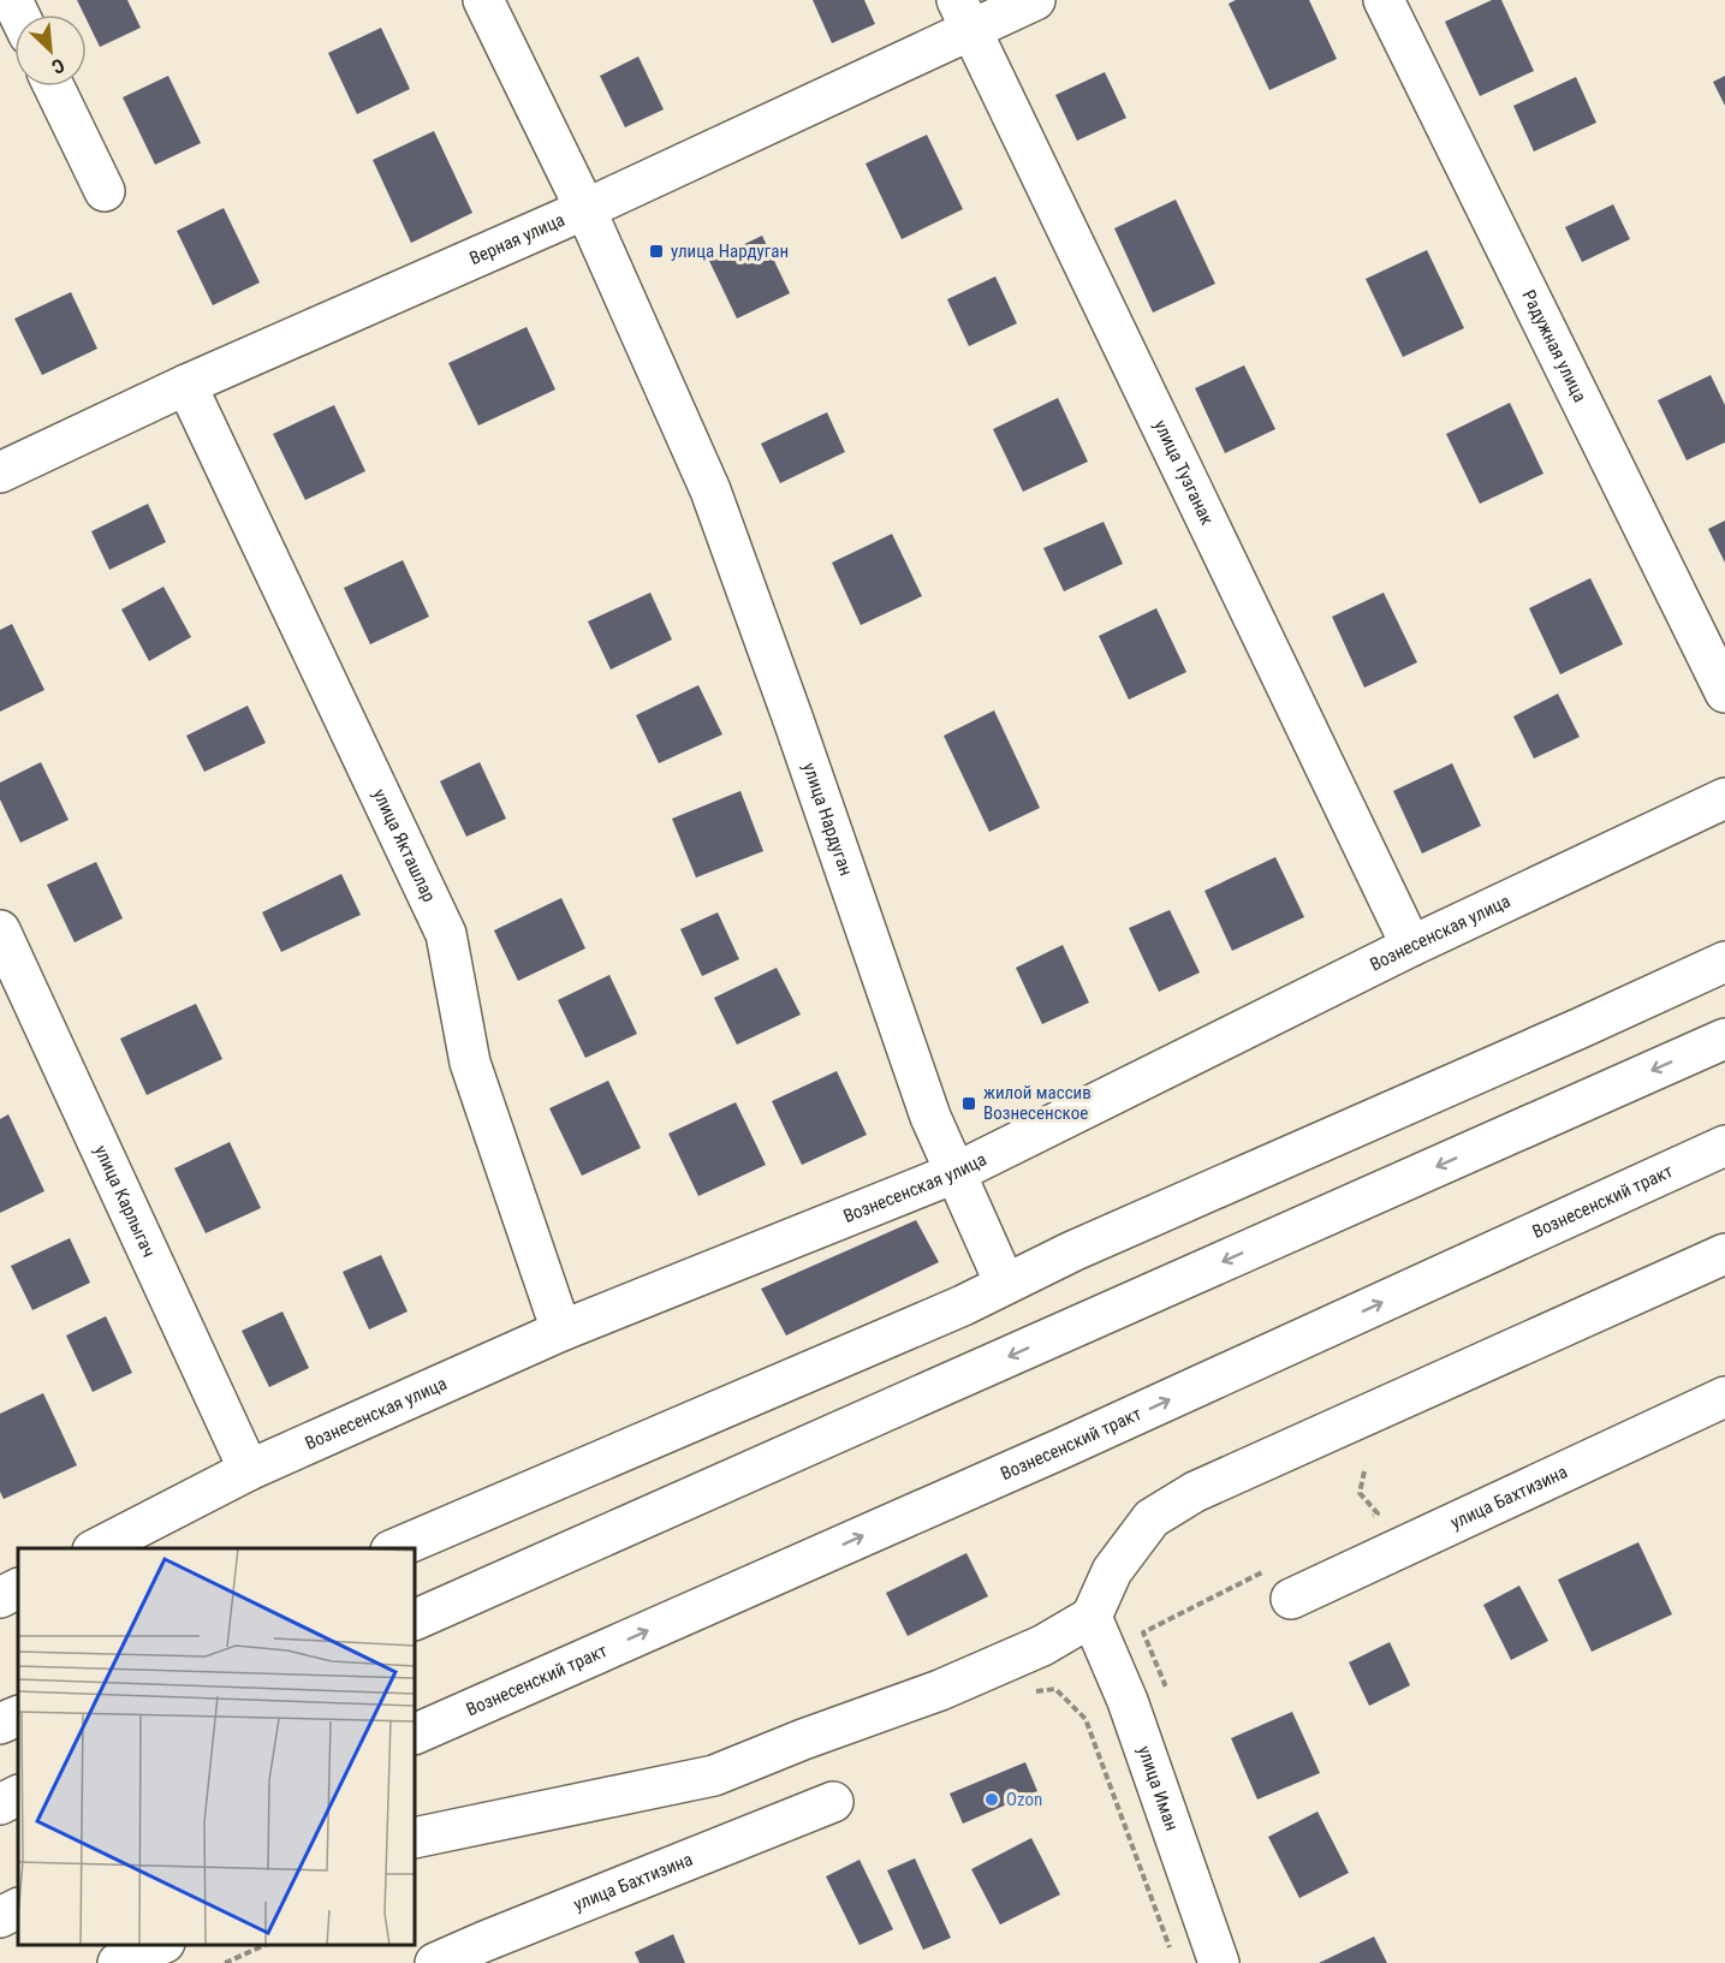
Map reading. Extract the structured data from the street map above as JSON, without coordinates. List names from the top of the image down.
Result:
{
  "streets": {
    "street": [
      "Верная улица",
      "Радужная улица",
      "улица Тузганак",
      "улица Нардуган",
      "улица Якташлар",
      "Вознесенская улица",
      "улица Карлыгач",
      "Вознесенский тракт",
      "улица Бахтизина",
      "улица Иман"
    ]
  },
  "crossings": [
    ["Верная улица", "улица Тузганак"],
    ["Верная улица", "улица Нардуган"],
    ["Верная улица", "улица Якташлар"],
    ["улица Тузганак", "Вознесенская улица"],
    ["улица Нардуган", "Вознесенская улица"],
    ["улица Якташлар", "Вознесенская улица"],
    ["Вознесенская улица", "улица Карлыгач"]
  ],
  "places": {
    "transit": ["улица Нардуган", "жилой массив Вознесенское"],
    "other": ["Ozon"]
  },
  "north": "bottom right"
}
